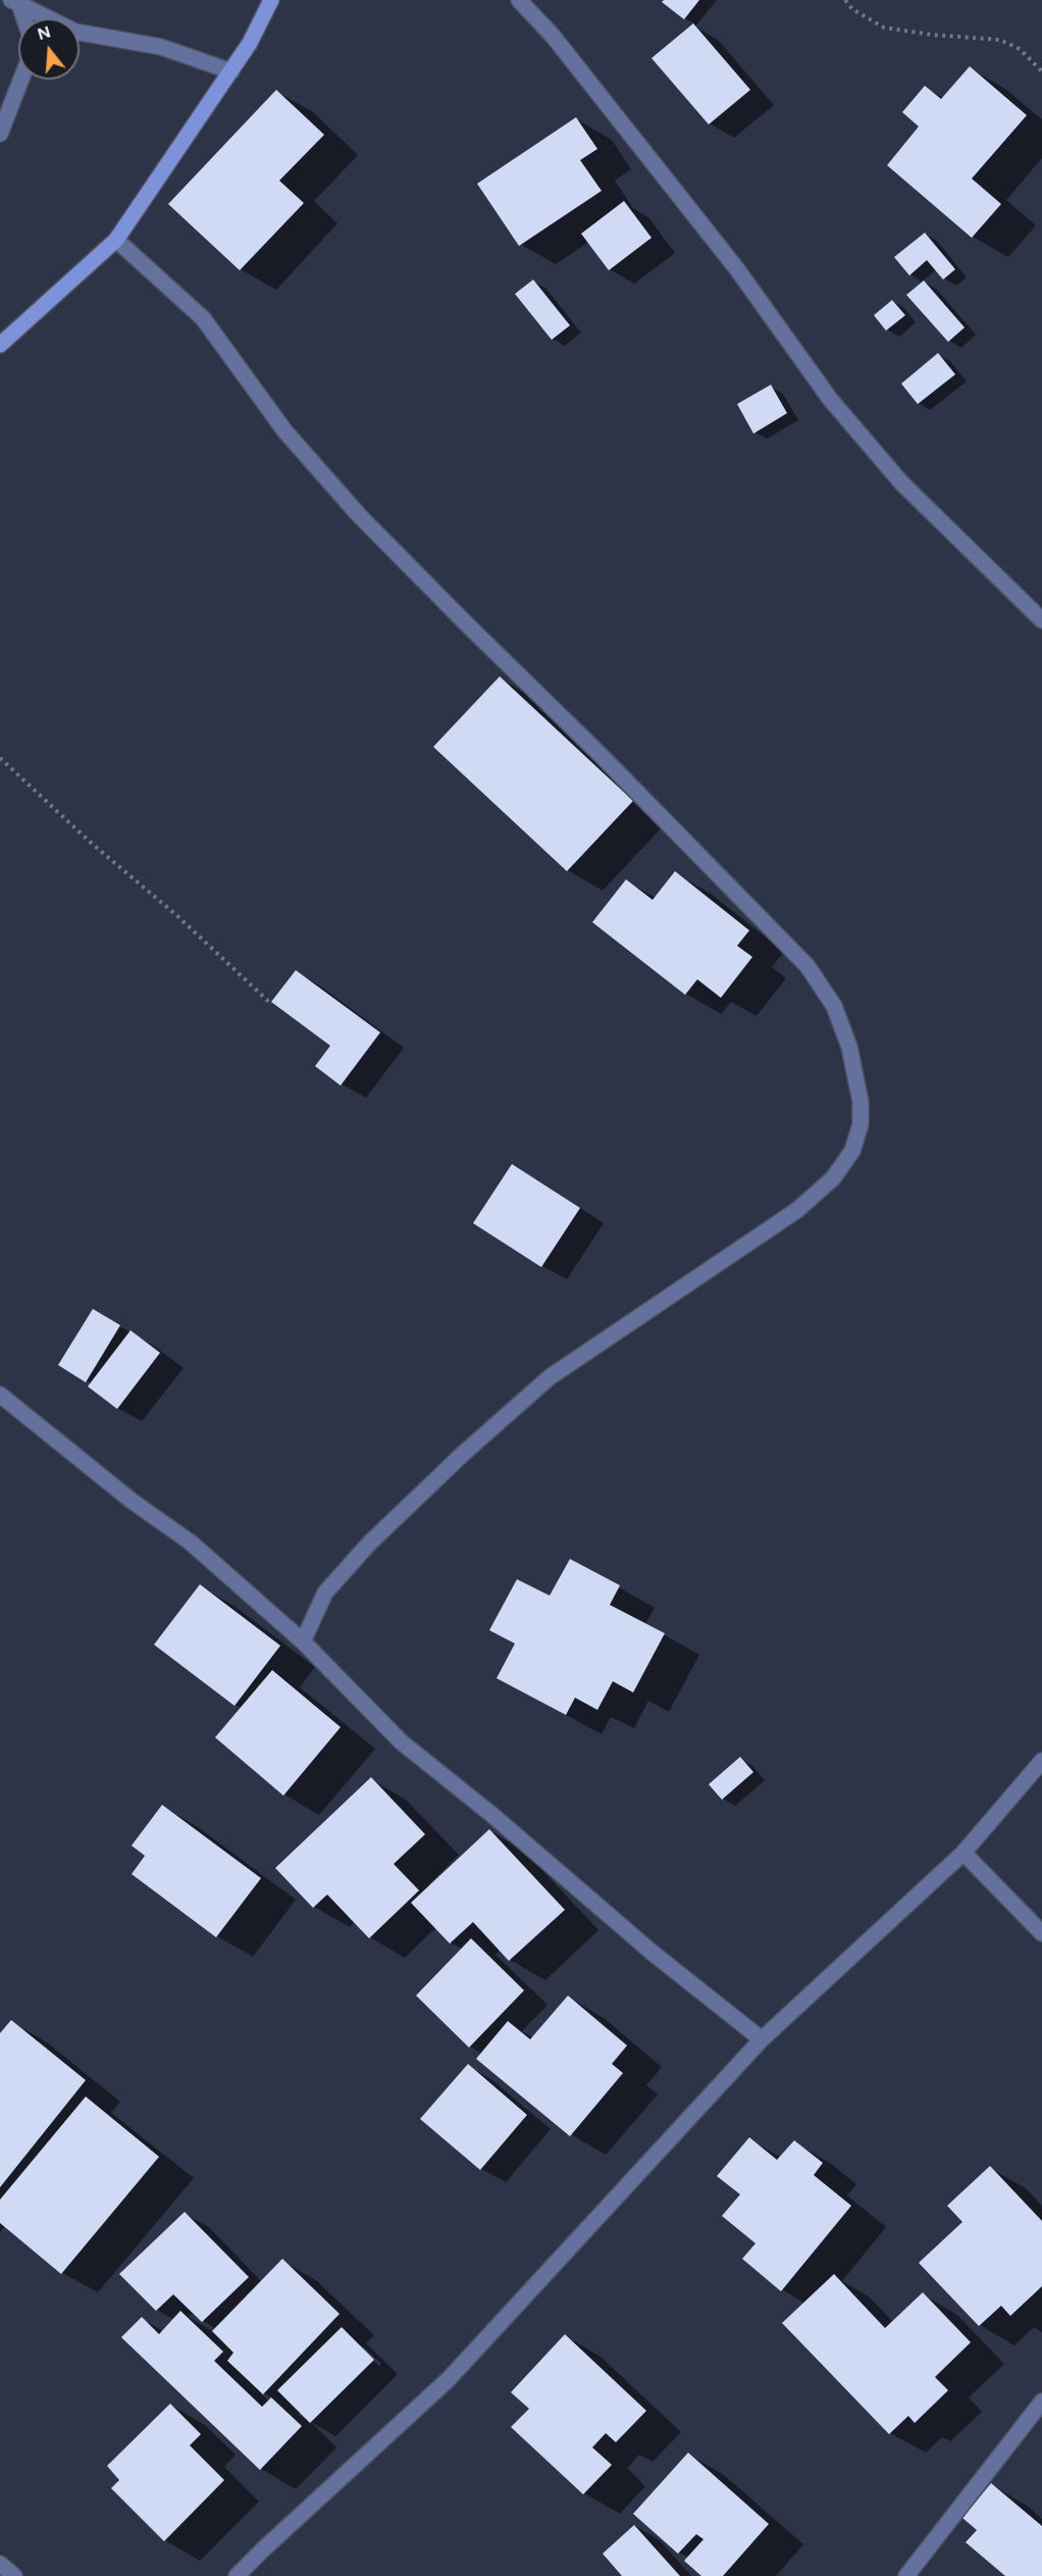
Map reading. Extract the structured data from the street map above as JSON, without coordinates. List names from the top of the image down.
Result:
{
  "north": "top"
}
